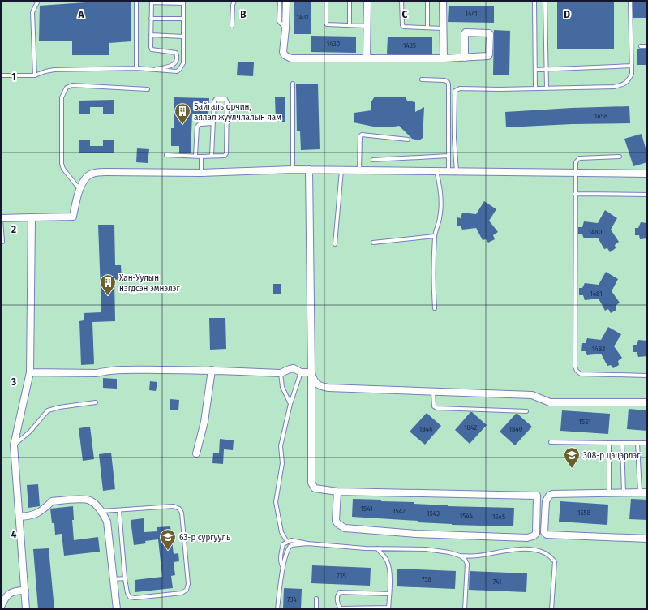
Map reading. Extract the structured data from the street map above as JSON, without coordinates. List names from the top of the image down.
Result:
{
  "places": {
    "building": ["Байгаль орчин, аялал жуулчлалын яам", "Хан-Уулын нэгдсэн эмнэлэг"],
    "school or university": ["308-р цэцэрлэг", "63-р сургууль"]
  },
  "house_numbers": [
    "1441",
    "1431",
    "1430",
    "1435",
    "1458",
    "1480",
    "1481",
    "1482",
    "1551",
    "1842",
    "1844",
    "1840",
    "1541",
    "1542",
    "1558",
    "1543",
    "1544",
    "1545",
    "735",
    "738",
    "741",
    "734"
  ],
  "grid": {
    "columns": [
      "A",
      "B",
      "C",
      "D"
    ],
    "rows": [
      "1",
      "2",
      "3",
      "4"
    ]
  }
}
